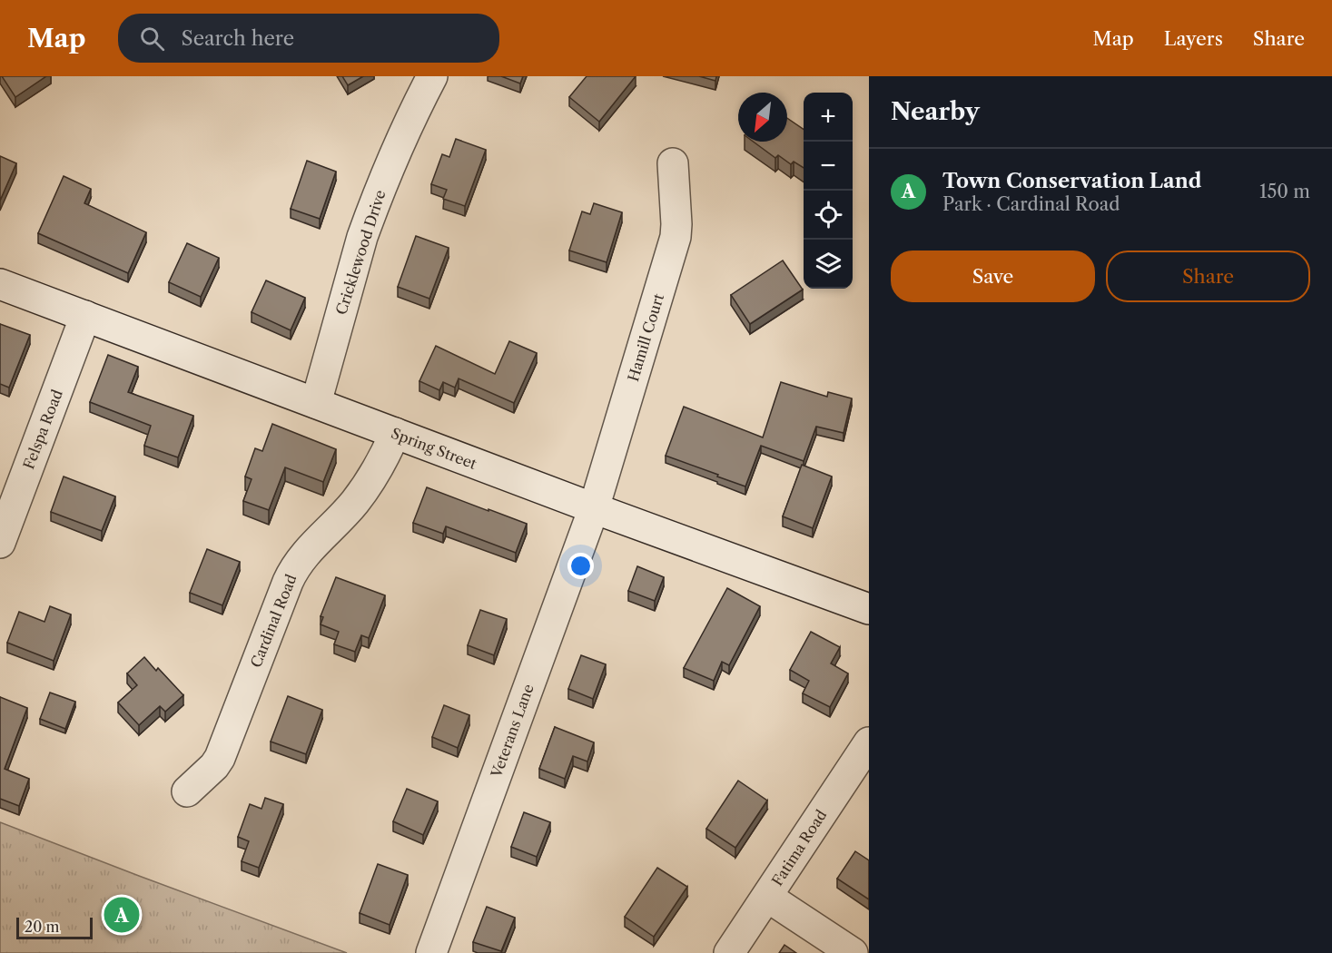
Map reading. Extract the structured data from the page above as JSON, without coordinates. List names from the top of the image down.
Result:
{
  "streets": {
    "street": [
      "Cricklewood Drive",
      "Hamill Court",
      "Felspa Road",
      "Spring Street",
      "Cardinal Road",
      "Veterans Lane",
      "Fatima Road"
    ]
  },
  "crossings": [
    ["Cricklewood Drive", "Spring Street"],
    ["Hamill Court", "Spring Street"],
    ["Hamill Court", "Veterans Lane"],
    ["Felspa Road", "Spring Street"],
    ["Spring Street", "Cardinal Road"],
    ["Spring Street", "Veterans Lane"]
  ],
  "scale_bar": "20 m",
  "north": "bottom left",
  "page": {
    "header": "Map",
    "search": "Search here",
    "nav": ["Map", "Layers", "Share"],
    "heading": "Nearby",
    "map_buttons": ["+", "−"],
    "list": [
      {
        "mark": "A",
        "name": "Town Conservation Land",
        "note": "Park · Cardinal Road",
        "value": "150 m"
      }
    ],
    "buttons": ["Save", "Share"],
    "pins": "A",
    "scale": "20 m"
  }
}
